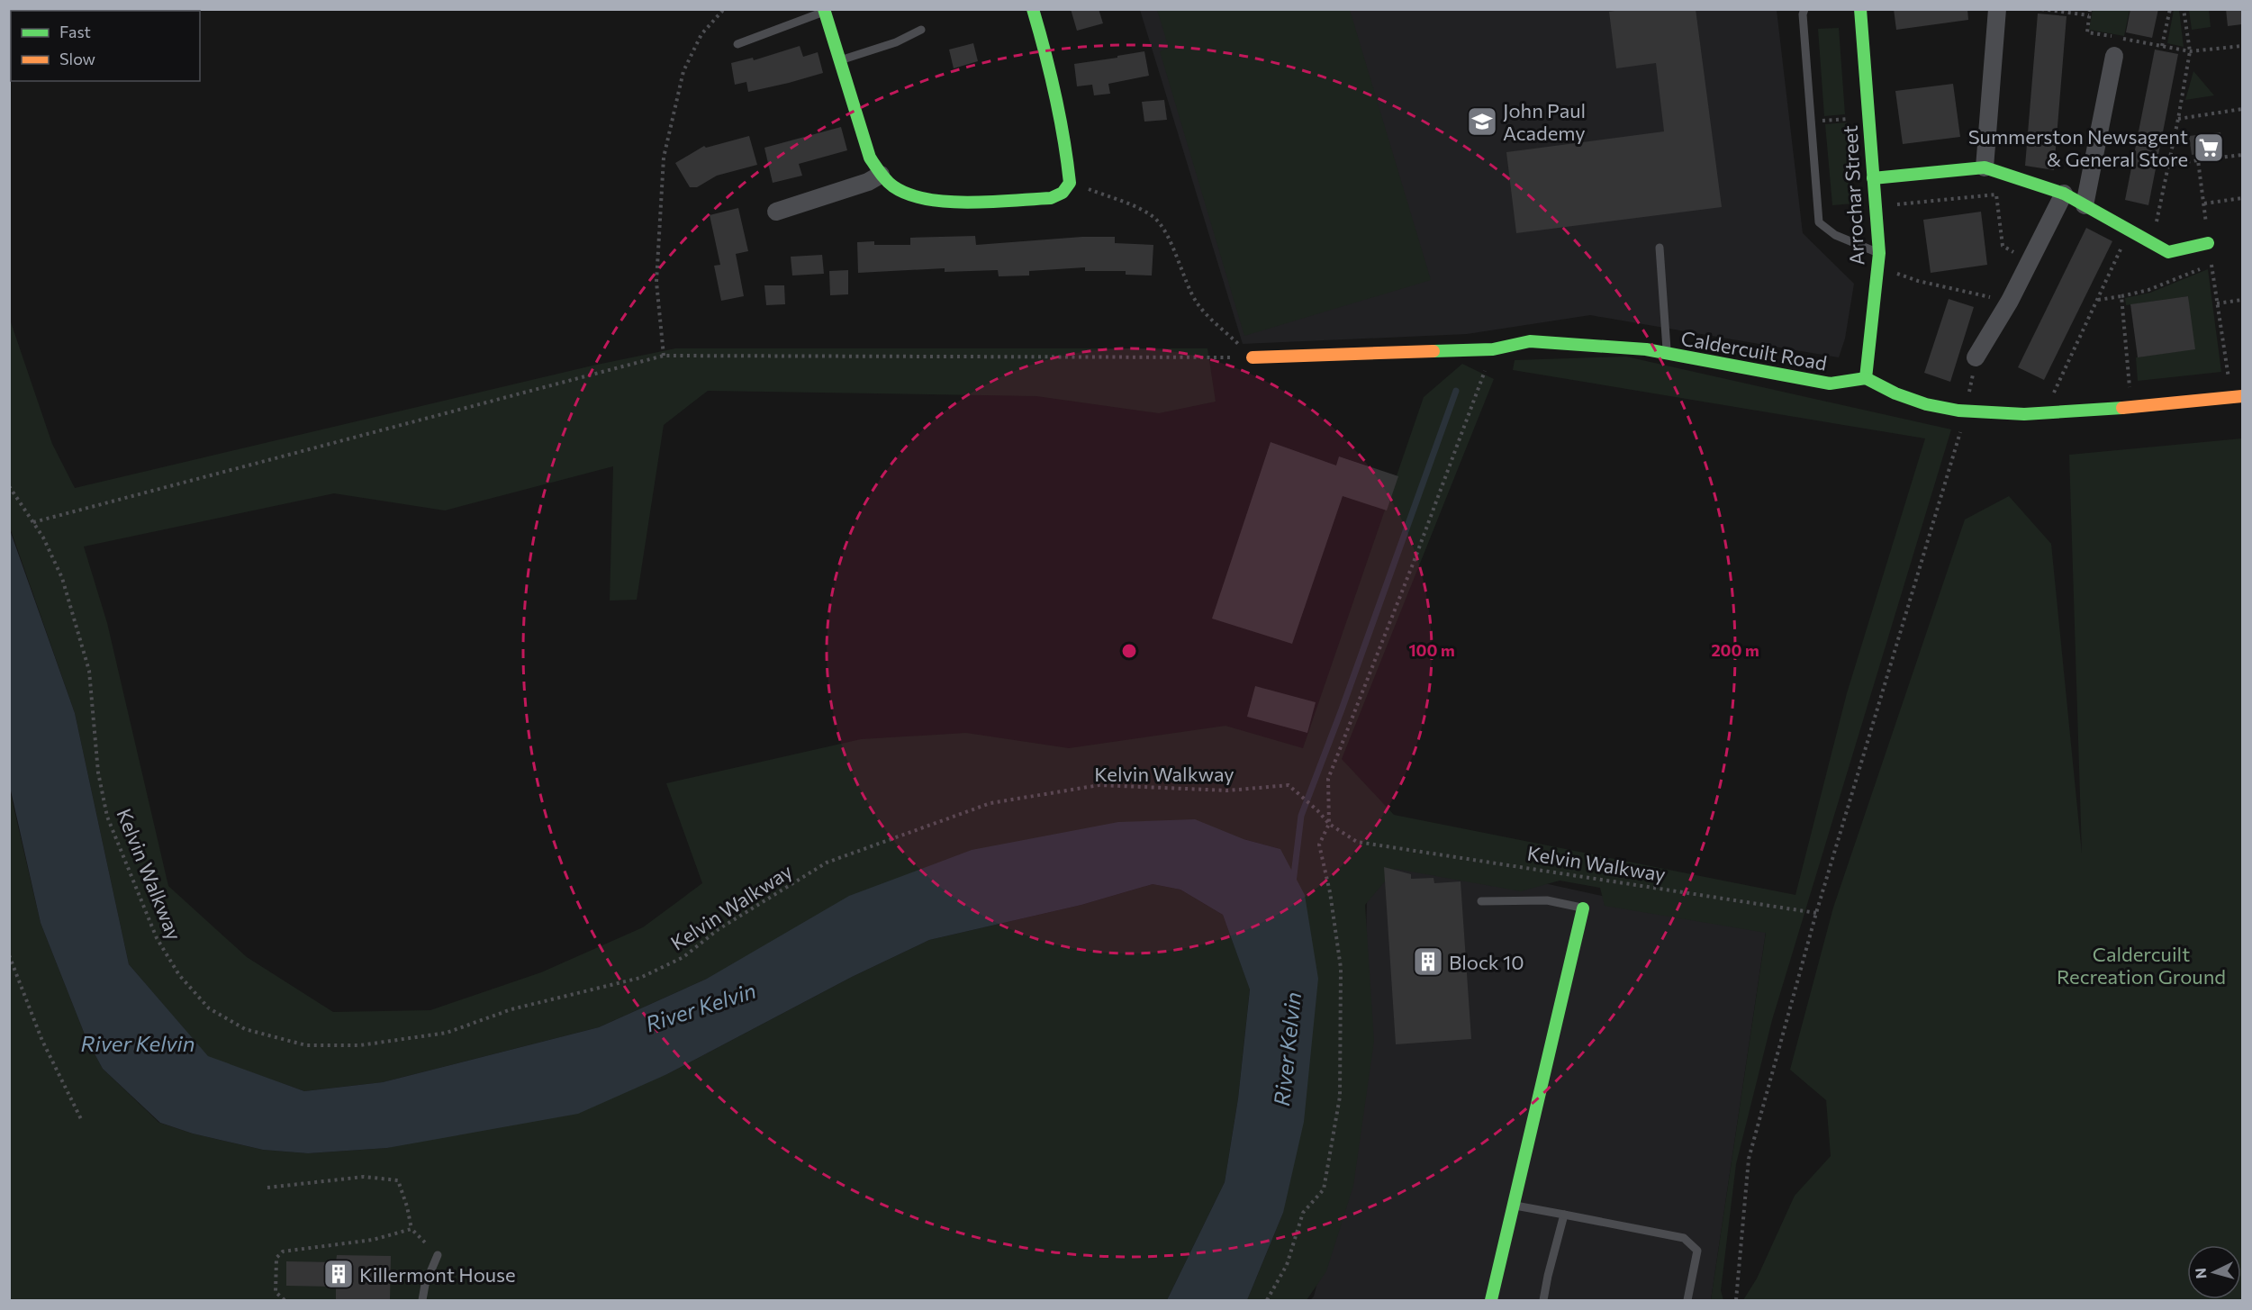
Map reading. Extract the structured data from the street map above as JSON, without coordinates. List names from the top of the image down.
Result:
{
  "streets": {
    "street": ["Arrochar Street", "Caldercuilt Road"],
    "path": ["Kelvin Walkway"]
  },
  "crossings": [
    ["Arrochar Street", "Caldercuilt Road"]
  ],
  "water": ["River Kelvin"],
  "parks": ["Caldercuilt Recreation Ground"],
  "places": {
    "school or university": ["John Paul Academy"],
    "supermarket": ["Summerston Newsagent & General Store"],
    "building": ["Block 10", "Killermont House"]
  },
  "legend": ["Fast", "Slow"],
  "north": "left",
  "rings": ["100 m", "200 m"]
}
